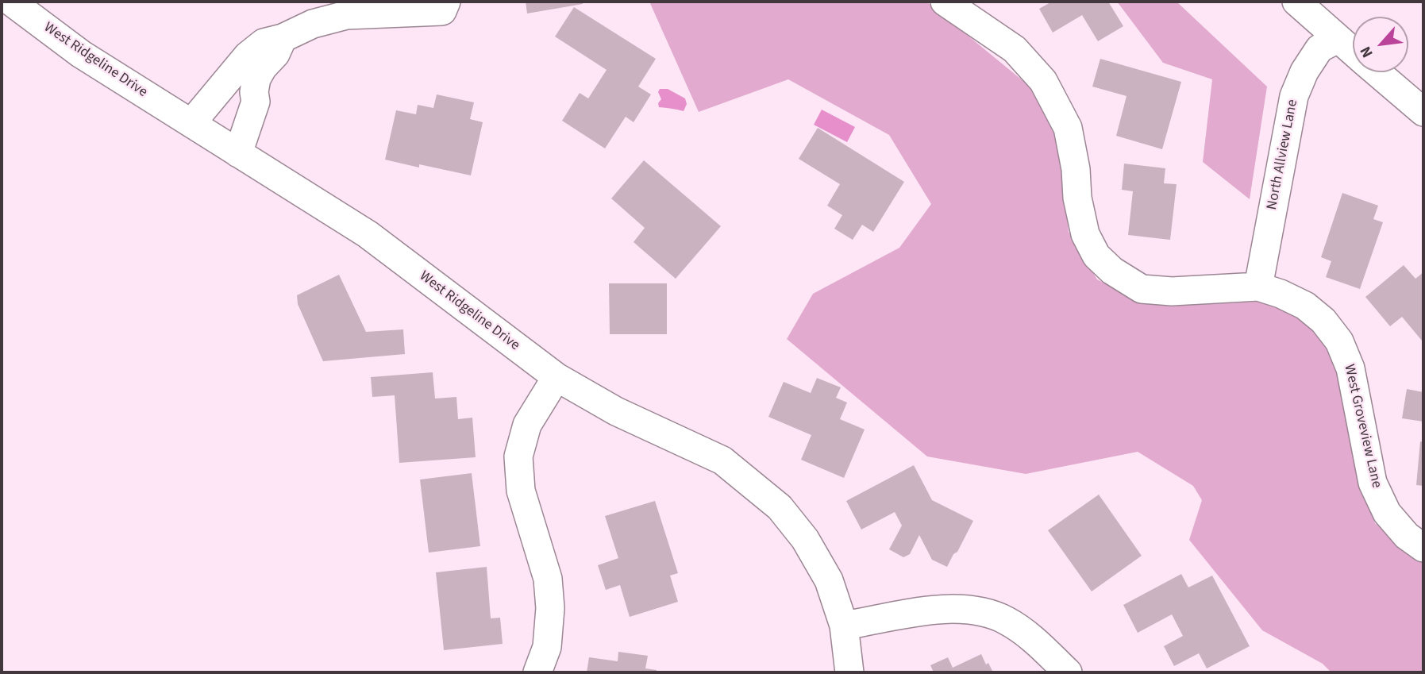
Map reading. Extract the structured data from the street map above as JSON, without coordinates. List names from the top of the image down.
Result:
{
  "streets": {
    "street": ["West Ridgeline Drive", "North Allview Lane", "West Groveview Lane"]
  },
  "crossings": [
    ["North Allview Lane", "West Groveview Lane"]
  ],
  "north": "bottom left"
}
